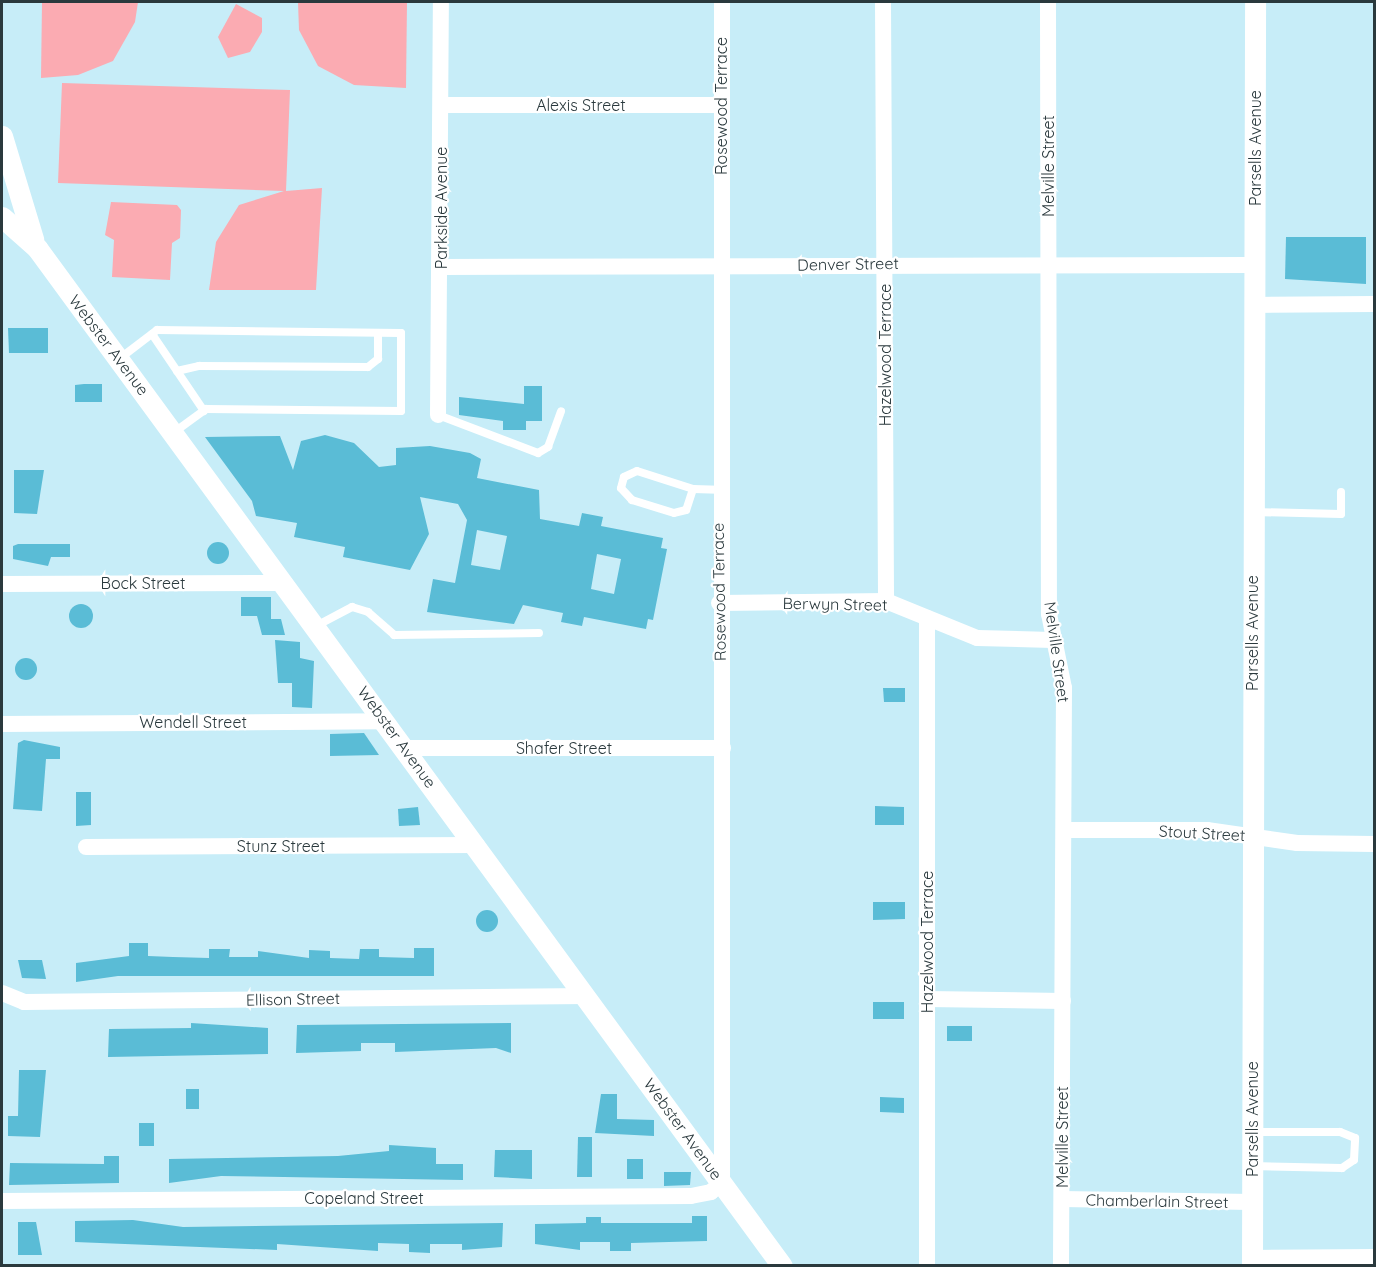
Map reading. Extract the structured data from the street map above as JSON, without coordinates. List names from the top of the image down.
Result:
{
  "streets": {
    "street": [
      "Alexis Street",
      "Rosewood Terrace",
      "Parsells Avenue",
      "Melville Street",
      "Parkside Avenue",
      "Denver Street",
      "Webster Avenue",
      "Hazelwood Terrace",
      "Bock Street",
      "Berwyn Street",
      "Wendell Street",
      "Shafer Street",
      "Stout Street",
      "Stunz Street",
      "Ellison Street",
      "Copeland Street",
      "Chamberlain Street"
    ]
  },
  "crossings": [
    ["Alexis Street", "Rosewood Terrace"],
    ["Alexis Street", "Parkside Avenue"],
    ["Rosewood Terrace", "Denver Street"],
    ["Rosewood Terrace", "Webster Avenue"],
    ["Rosewood Terrace", "Berwyn Street"],
    ["Rosewood Terrace", "Shafer Street"],
    ["Rosewood Terrace", "Copeland Street"],
    ["Parsells Avenue", "Denver Street"],
    ["Parsells Avenue", "Stout Street"],
    ["Parsells Avenue", "Chamberlain Street"],
    ["Melville Street", "Denver Street"],
    ["Melville Street", "Berwyn Street"],
    ["Melville Street", "Stout Street"],
    ["Melville Street", "Chamberlain Street"],
    ["Parkside Avenue", "Denver Street"],
    ["Denver Street", "Hazelwood Terrace"],
    ["Webster Avenue", "Bock Street"],
    ["Webster Avenue", "Wendell Street"],
    ["Webster Avenue", "Shafer Street"],
    ["Webster Avenue", "Stunz Street"],
    ["Webster Avenue", "Ellison Street"],
    ["Webster Avenue", "Copeland Street"],
    ["Hazelwood Terrace", "Berwyn Street"]
  ]
}
